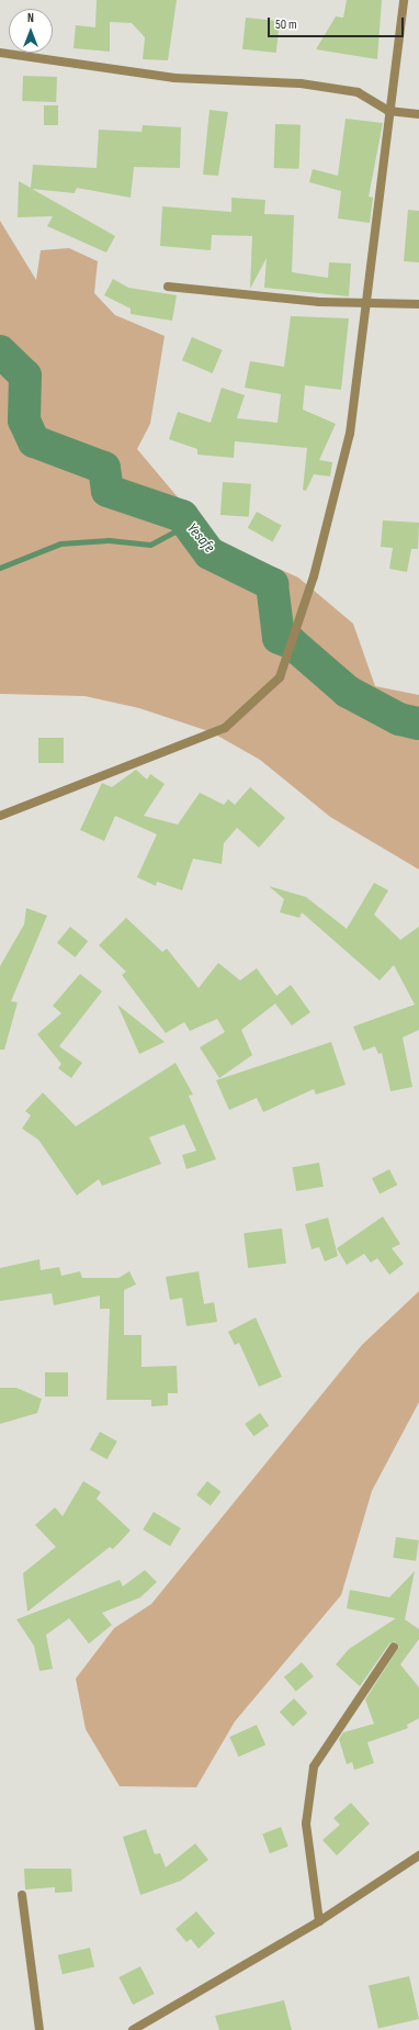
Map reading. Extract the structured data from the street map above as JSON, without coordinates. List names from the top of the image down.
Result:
{
  "water": ["Yesafe"],
  "scale_bar": "50 m",
  "north": "top"
}
